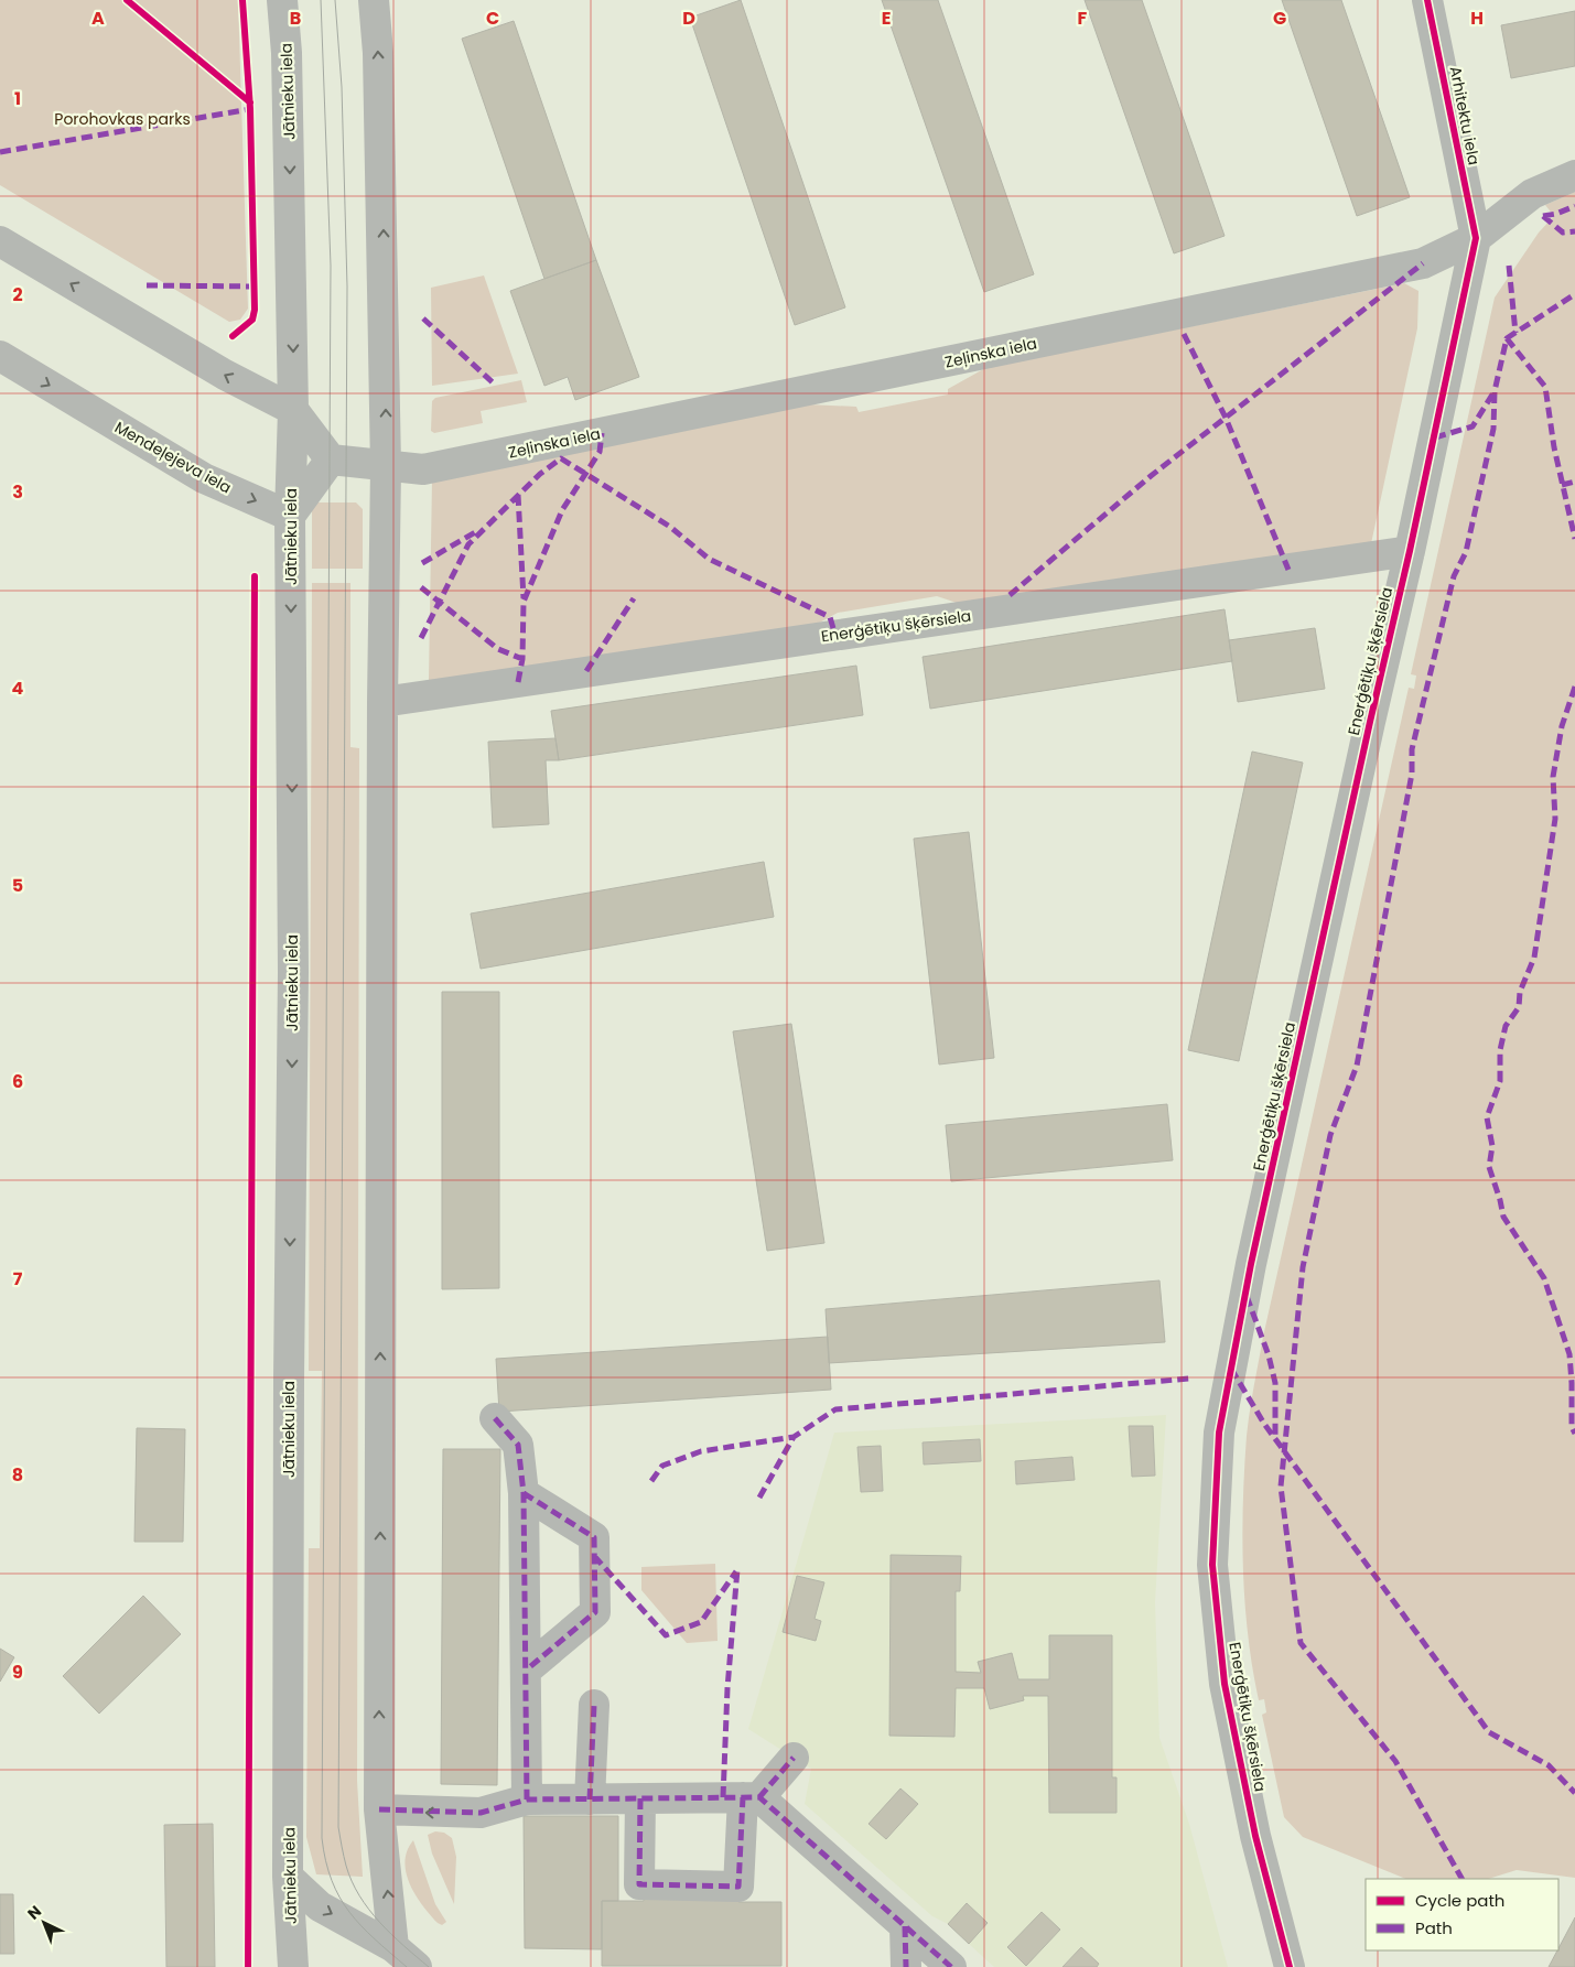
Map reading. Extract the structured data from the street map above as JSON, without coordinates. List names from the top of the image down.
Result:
{
  "streets": {
    "street": [
      "Jātnieku iela",
      "Arhitektu iela",
      "Zeļinska iela",
      "Mendeļejeva iela",
      "Enerģētiķu šķērsiela"
    ]
  },
  "crossings": [
    ["Jātnieku iela", "Mendeļejeva iela"],
    ["Arhitektu iela", "Zeļinska iela"],
    ["Arhitektu iela", "Enerģētiķu šķērsiela"],
    ["Zeļinska iela", "Enerģētiķu šķērsiela"]
  ],
  "parks": ["Porohovkas parks"],
  "legend": ["Cycle path", "Path"],
  "north": "top left",
  "grid": {
    "columns": [
      "A",
      "B",
      "C",
      "D",
      "E",
      "F",
      "G",
      "H"
    ],
    "rows": [
      "1",
      "2",
      "3",
      "4",
      "5",
      "6",
      "7",
      "8",
      "9"
    ]
  }
}
